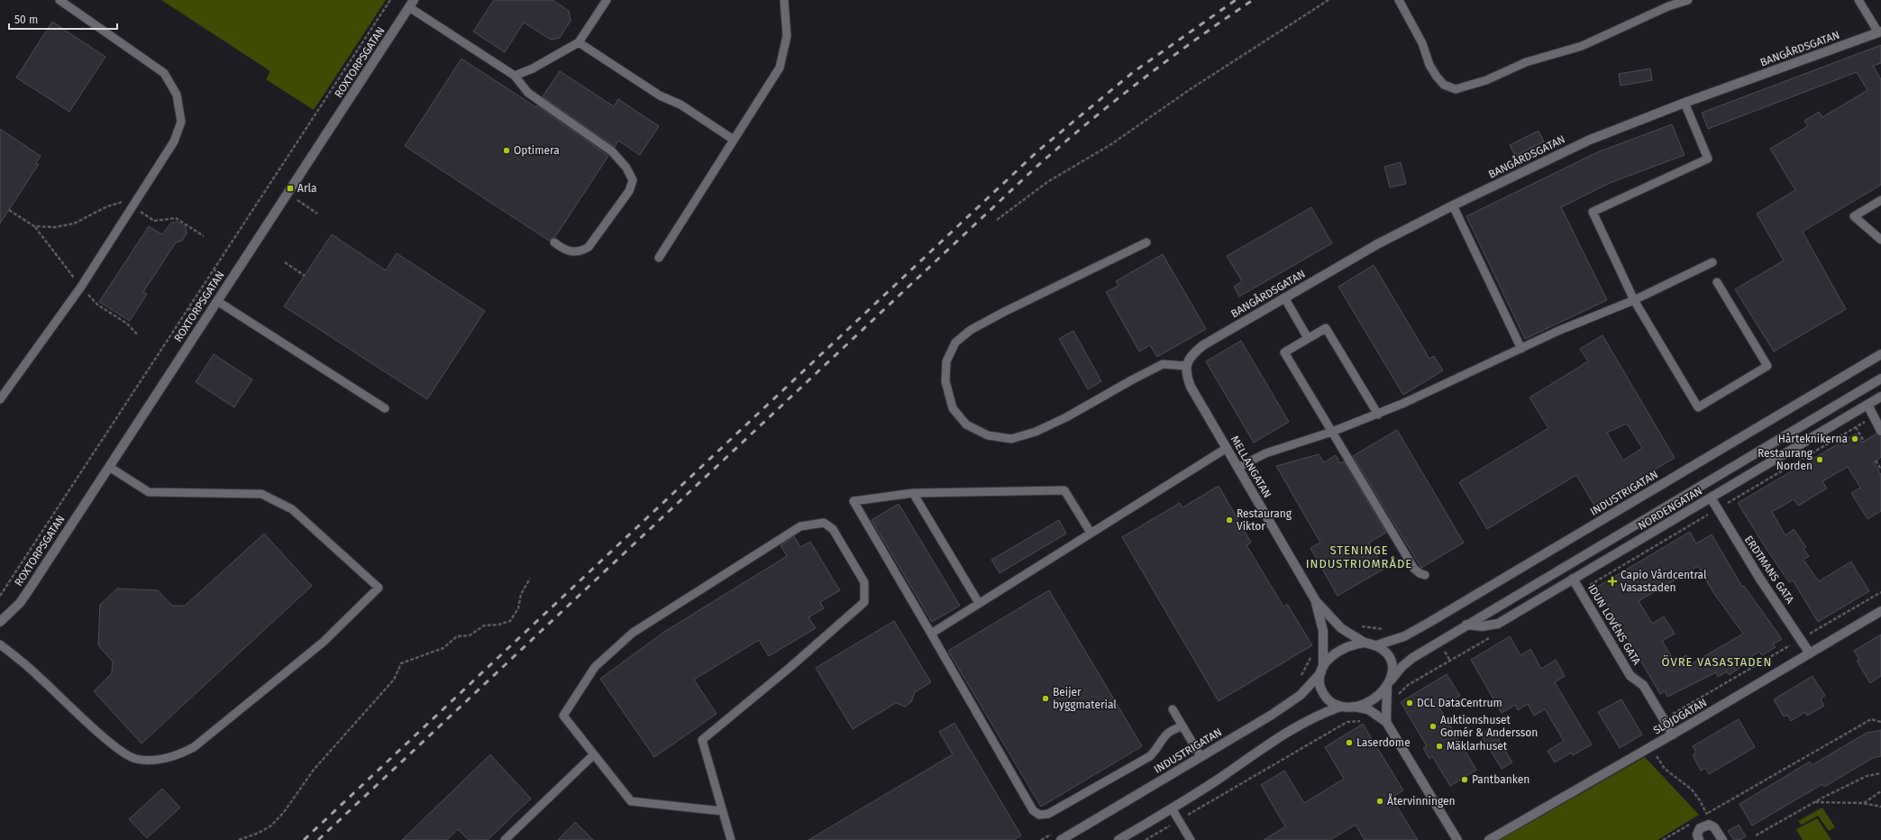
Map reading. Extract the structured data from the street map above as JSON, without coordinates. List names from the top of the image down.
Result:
{
  "streets": {
    "street": [
      "BANGÅRDSGATAN",
      "ROXTORPSGATAN",
      "MELLANGATAN",
      "INDUSTRIGATAN",
      "NORDENGATAN",
      "ERDTMANS GATA",
      "IDUN LOVÉNS GATA",
      "SLÖJDGATAN"
    ]
  },
  "crossings": [
    ["BANGÅRDSGATAN", "MELLANGATAN"],
    ["MELLANGATAN", "INDUSTRIGATAN"],
    ["NORDENGATAN", "ERDTMANS GATA"],
    ["NORDENGATAN", "IDUN LOVÉNS GATA"],
    ["ERDTMANS GATA", "SLÖJDGATAN"],
    ["IDUN LOVÉNS GATA", "SLÖJDGATAN"]
  ],
  "districts": ["STENINGE INDUSTRIOMRÅDE", "ÖVRE VASASTADEN"],
  "places": {
    "other": [
      "Optimera",
      "Hårteknikerna",
      "Restaurang Norden",
      "Restaurang Viktor",
      "Beijer byggmaterial",
      "DCL DataCentrum",
      "Auktionshuset Gomér & Andersson",
      "Laserdome",
      "Mäklarhuset",
      "Pantbanken",
      "Återvinningen"
    ],
    "transit": ["Arla"],
    "health": ["Capio Vårdcentral Vasastaden"]
  },
  "scale_bar": "50 m"
}
